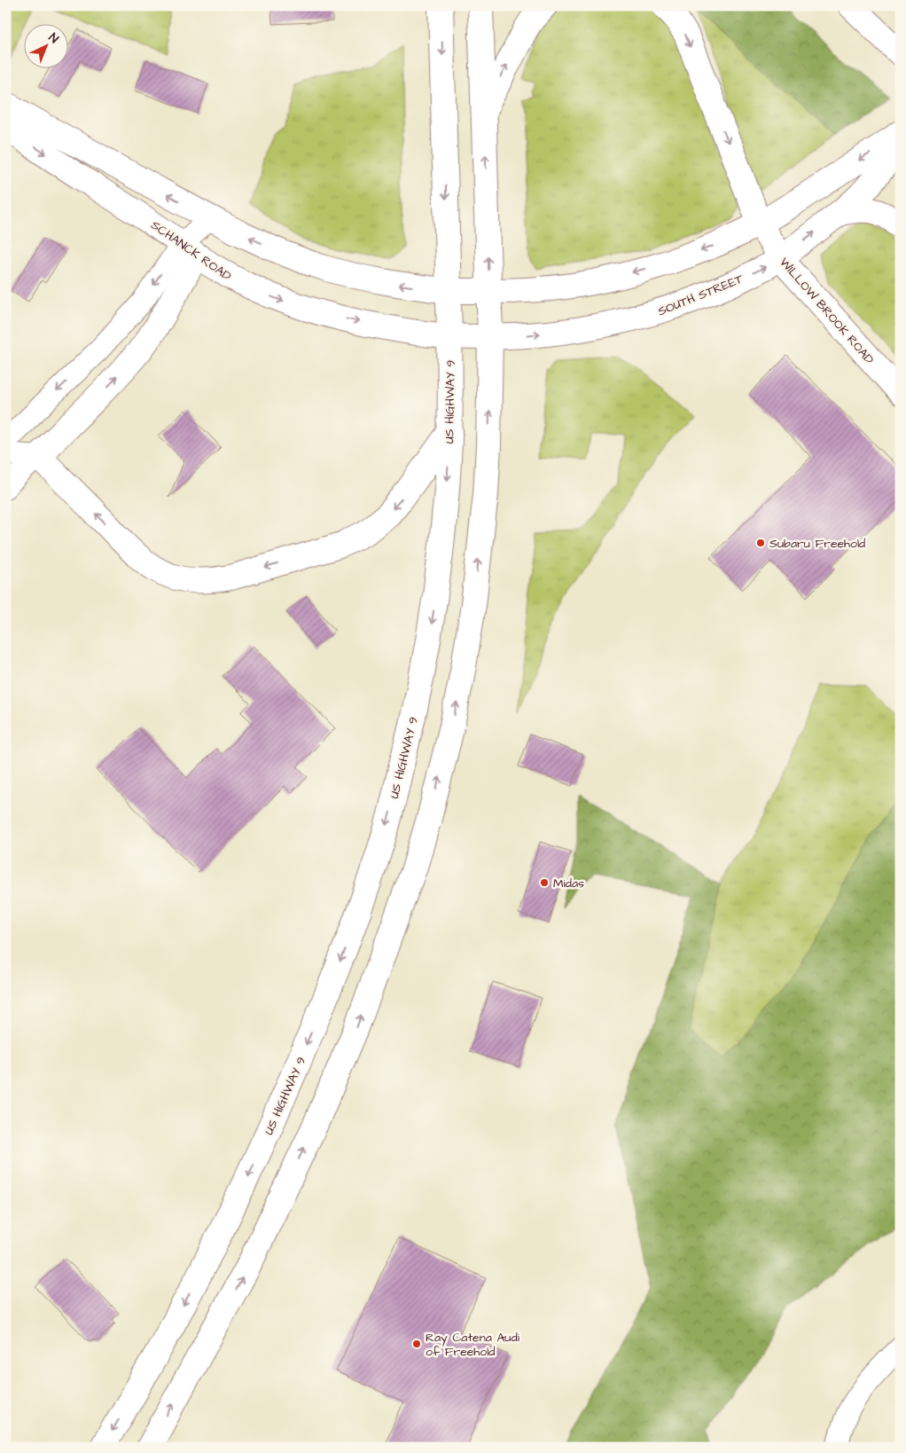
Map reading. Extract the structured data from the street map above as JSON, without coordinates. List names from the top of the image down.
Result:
{
  "streets": {
    "main road": [
      "SCHANCK ROAD",
      "SOUTH STREET",
      "WILLOW BROOK ROAD",
      "US HIGHWAY 9"
    ]
  },
  "crossings": [
    ["SCHANCK ROAD", "SOUTH STREET"],
    ["SCHANCK ROAD", "US HIGHWAY 9"],
    ["SOUTH STREET", "WILLOW BROOK ROAD"],
    ["SOUTH STREET", "US HIGHWAY 9"]
  ],
  "places": ["Subaru Freehold", "Midas", "Ray Catena Audi of Freehold"],
  "north": "top right"
}
